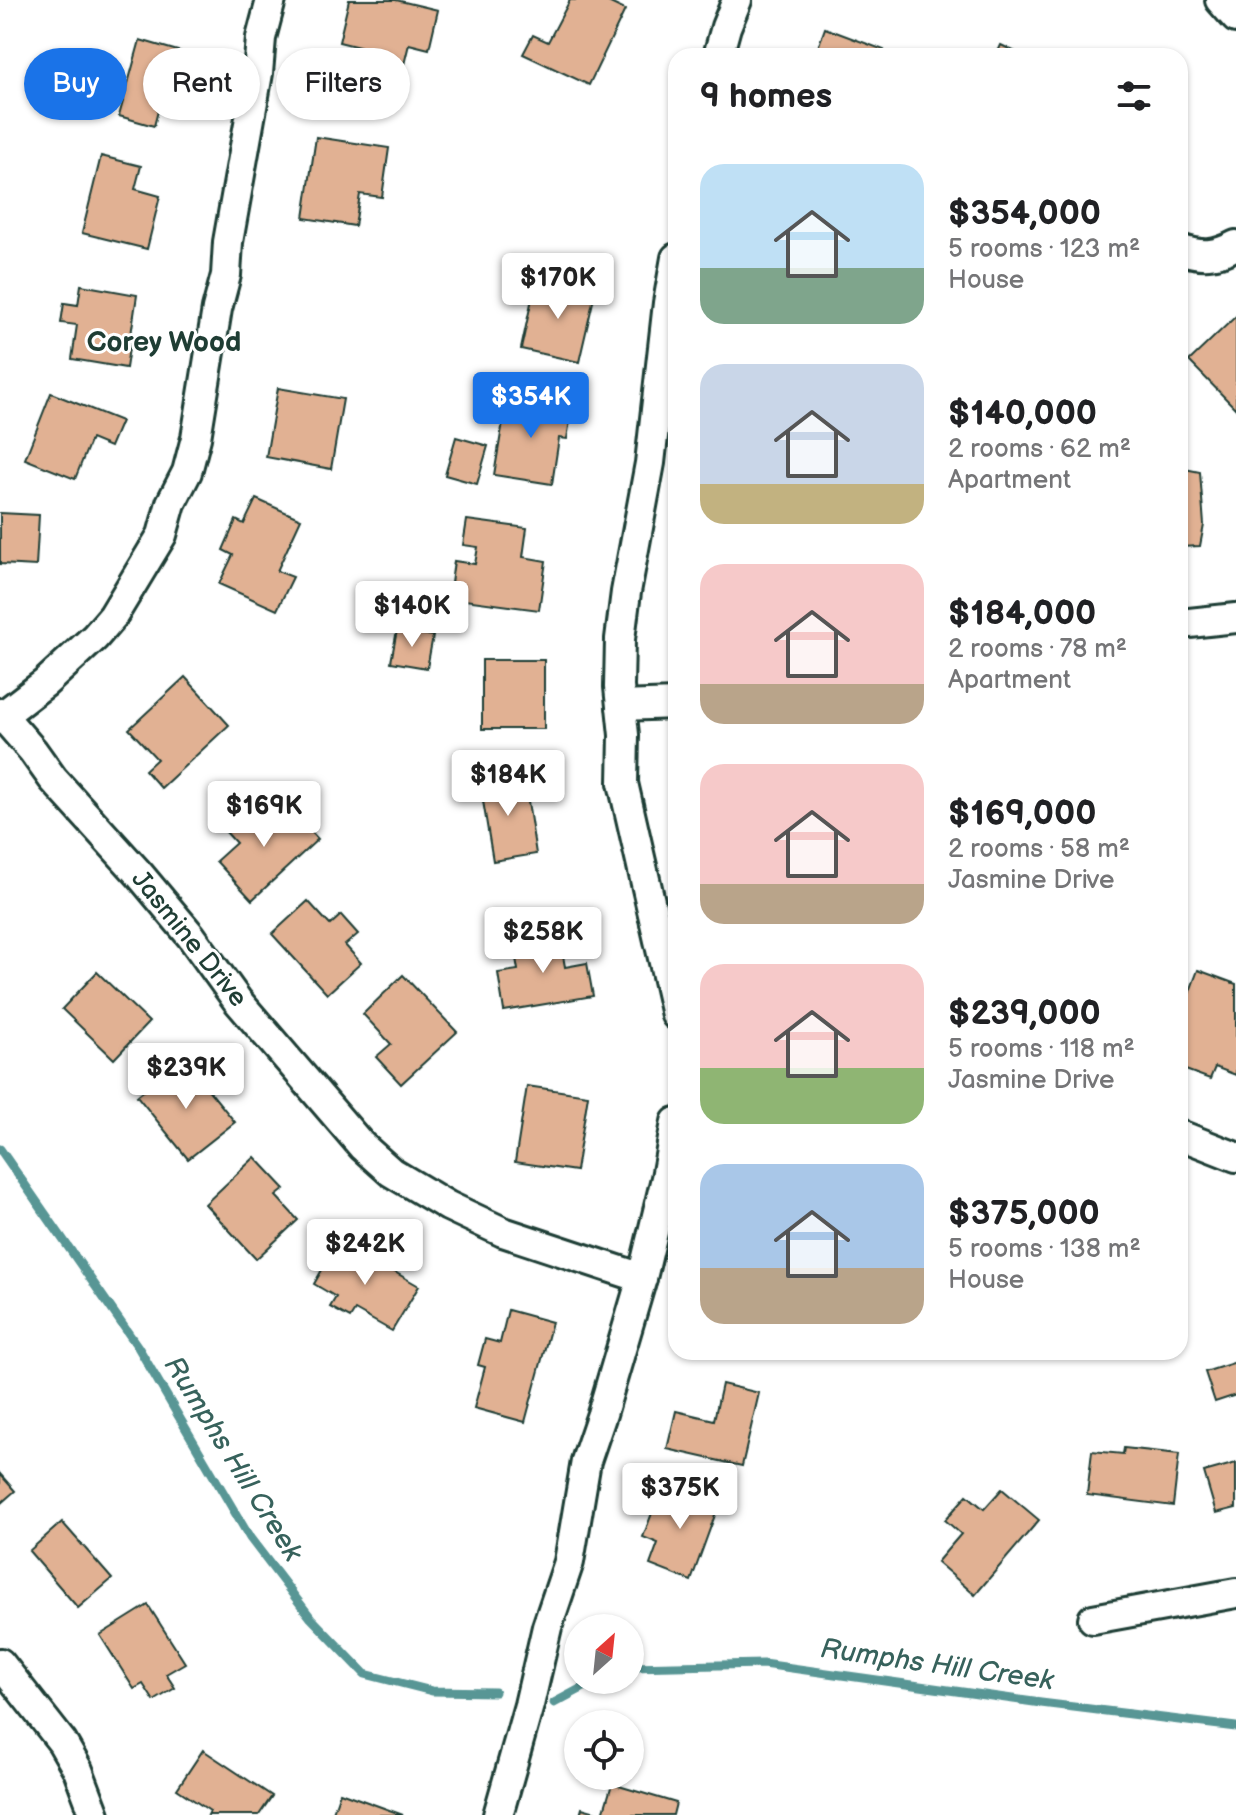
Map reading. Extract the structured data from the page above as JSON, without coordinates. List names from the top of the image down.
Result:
{
  "streets": {
    "street": ["Jasmine Drive"]
  },
  "districts": ["Corey Wood"],
  "water": ["Rumphs Hill Creek"],
  "north": "top right",
  "page": {
    "chip": ["Buy", "Rent", "Filters"],
    "heading": "9 homes",
    "list": [
      {
        "name": "$354,000",
        "note": "5 rooms · 123 m² · House"
      },
      {
        "name": "$140,000",
        "note": "2 rooms · 62 m² · Apartment"
      },
      {
        "name": "$184,000",
        "note": "2 rooms · 78 m² · Apartment"
      },
      {
        "name": "$169,000",
        "note": "2 rooms · 58 m² · Jasmine Drive"
      },
      {
        "name": "$239,000",
        "note": "5 rooms · 118 m² · Jasmine Drive"
      },
      {
        "name": "$375,000",
        "note": "5 rooms · 138 m² · House"
      }
    ],
    "price": [
      "$170K",
      "$354K",
      "$140K",
      "$184K",
      "$169K",
      "$258K",
      "$239K",
      "$242K",
      "$375K"
    ]
  }
}
